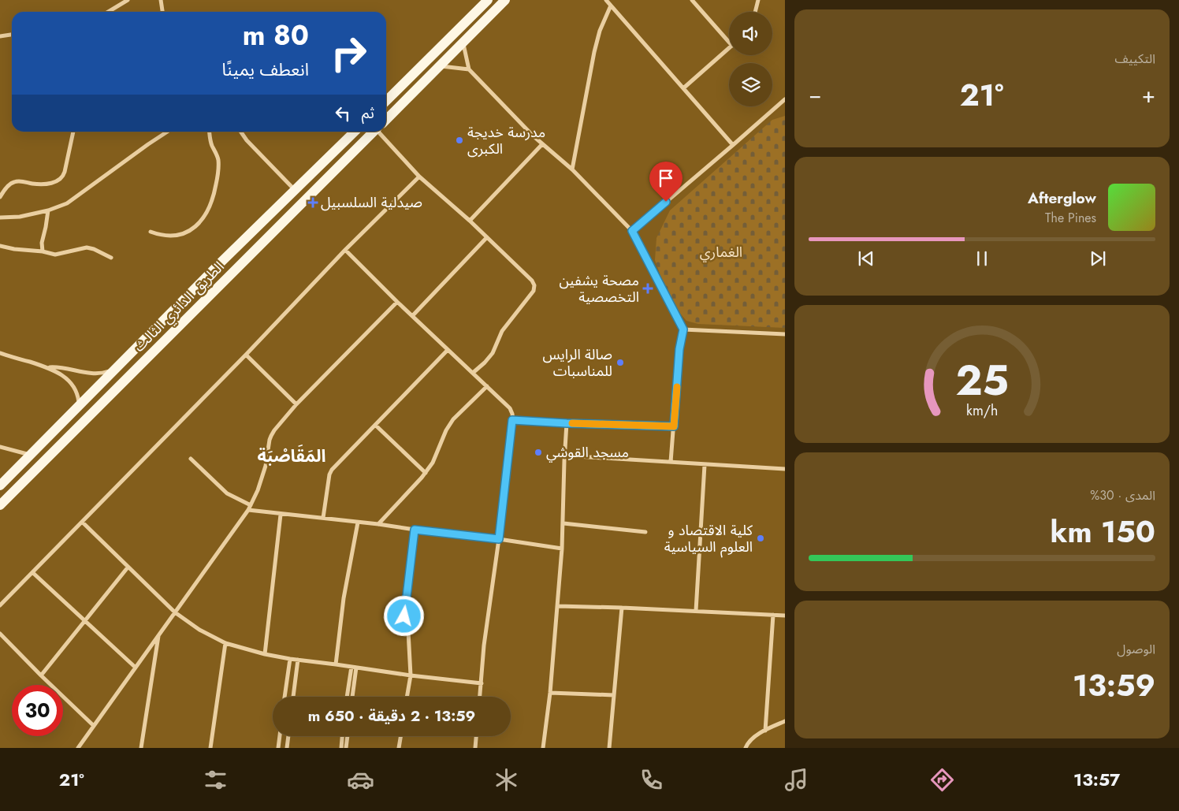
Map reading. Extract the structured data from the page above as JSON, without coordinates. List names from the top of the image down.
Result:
{
  "streets": {
    "main road": ["الطريق الدائري الثالث"]
  },
  "districts": ["المَقَاصْبَة"],
  "parks": ["الغماري"],
  "places": {
    "other": [
      "مدرسة خديجة الكبرى",
      "صالة الرايس للمناسبات",
      "مسجد القوشي",
      "كلية الاقتصاد و العلوم السياسية"
    ],
    "health": ["صيدلية السلسبيل", "مصحة يشفين التخصصية"]
  },
  "page": {
    "tile": [
      "التكييف",
      ["المدى · 30%", "150 km"],
      ["الوصول", "13:59"]
    ],
    "turn": ["80 m", "انعطف يمينًا"],
    "heat": ["−", "21°", "+"],
    "then": "ثم",
    "song": ["Afterglow", "The Pines"],
    "limit": "30",
    "trip": "13:59 · 2 دقيقة · 650 m",
    "tabs": ["13:57", "21°"],
    "gauge": ["25", "km/h"]
  }
}
